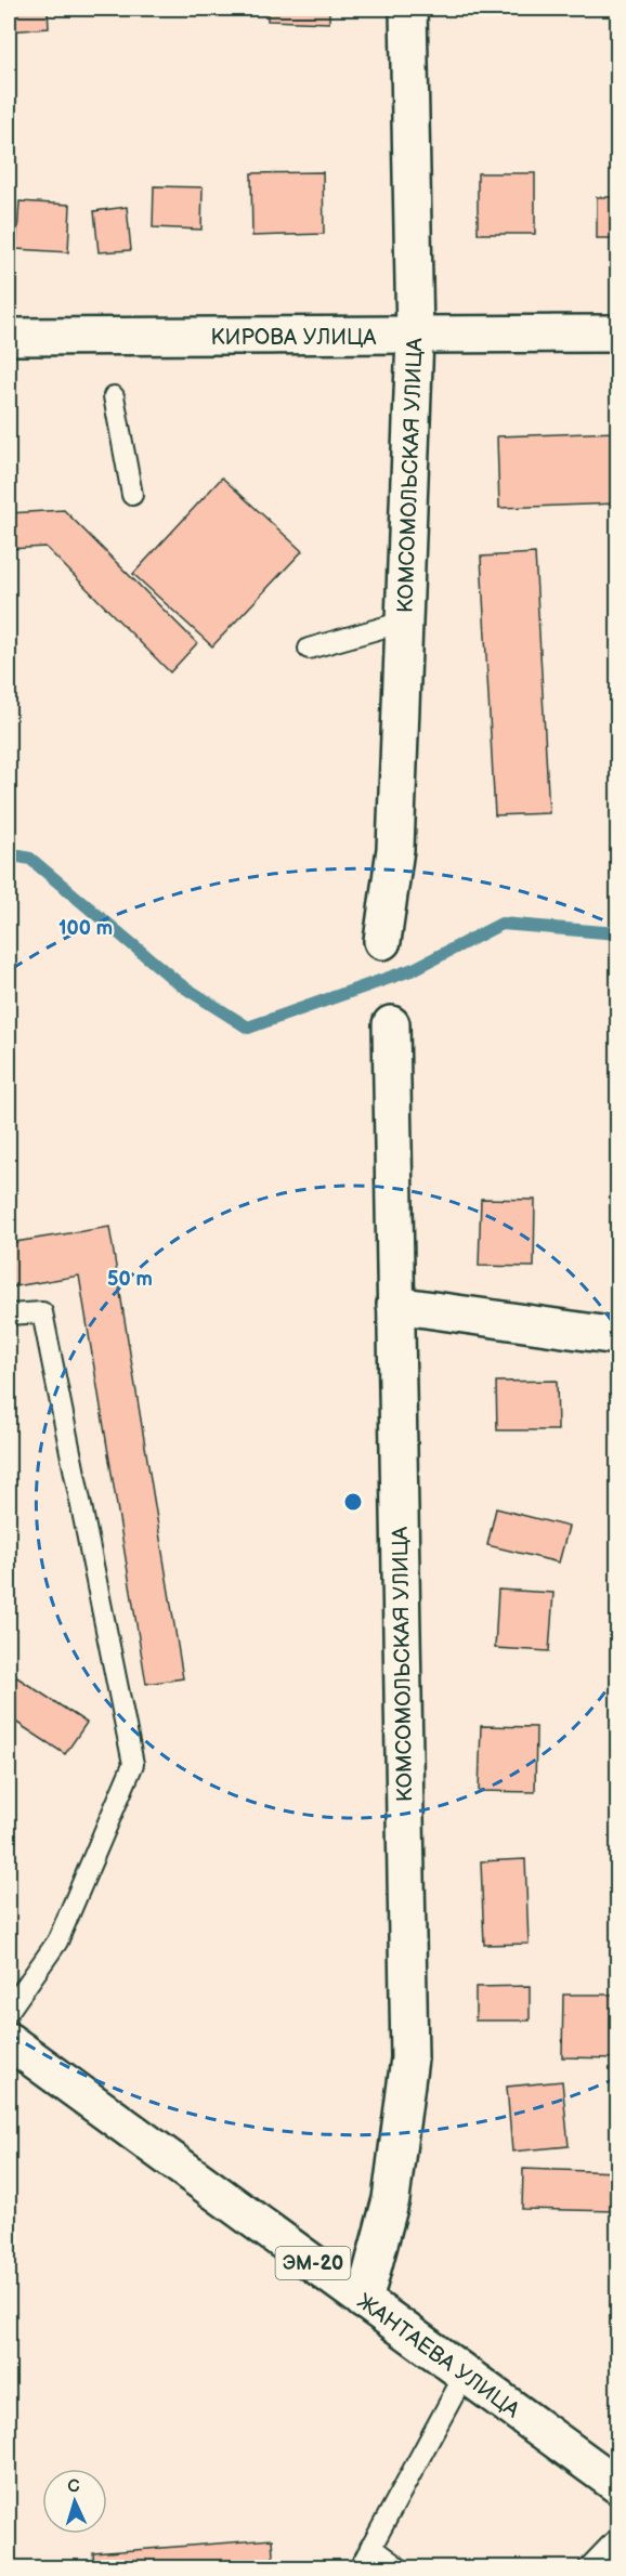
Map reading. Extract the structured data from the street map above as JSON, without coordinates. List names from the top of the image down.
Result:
{
  "streets": {
    "street": [
      "КИРОВА УЛИЦА",
      "КОМСОМОЛЬСКАЯ УЛИЦА",
      "ЭМ-20",
      "ЖАНТАЕВА УЛИЦА"
    ]
  },
  "crossings": [
    ["КИРОВА УЛИЦА", "КОМСОМОЛЬСКАЯ УЛИЦА"],
    ["КОМСОМОЛЬСКАЯ УЛИЦА", "ЖАНТАЕВА УЛИЦА"]
  ],
  "north": "top",
  "rings": ["100 m", "50 m"]
}
